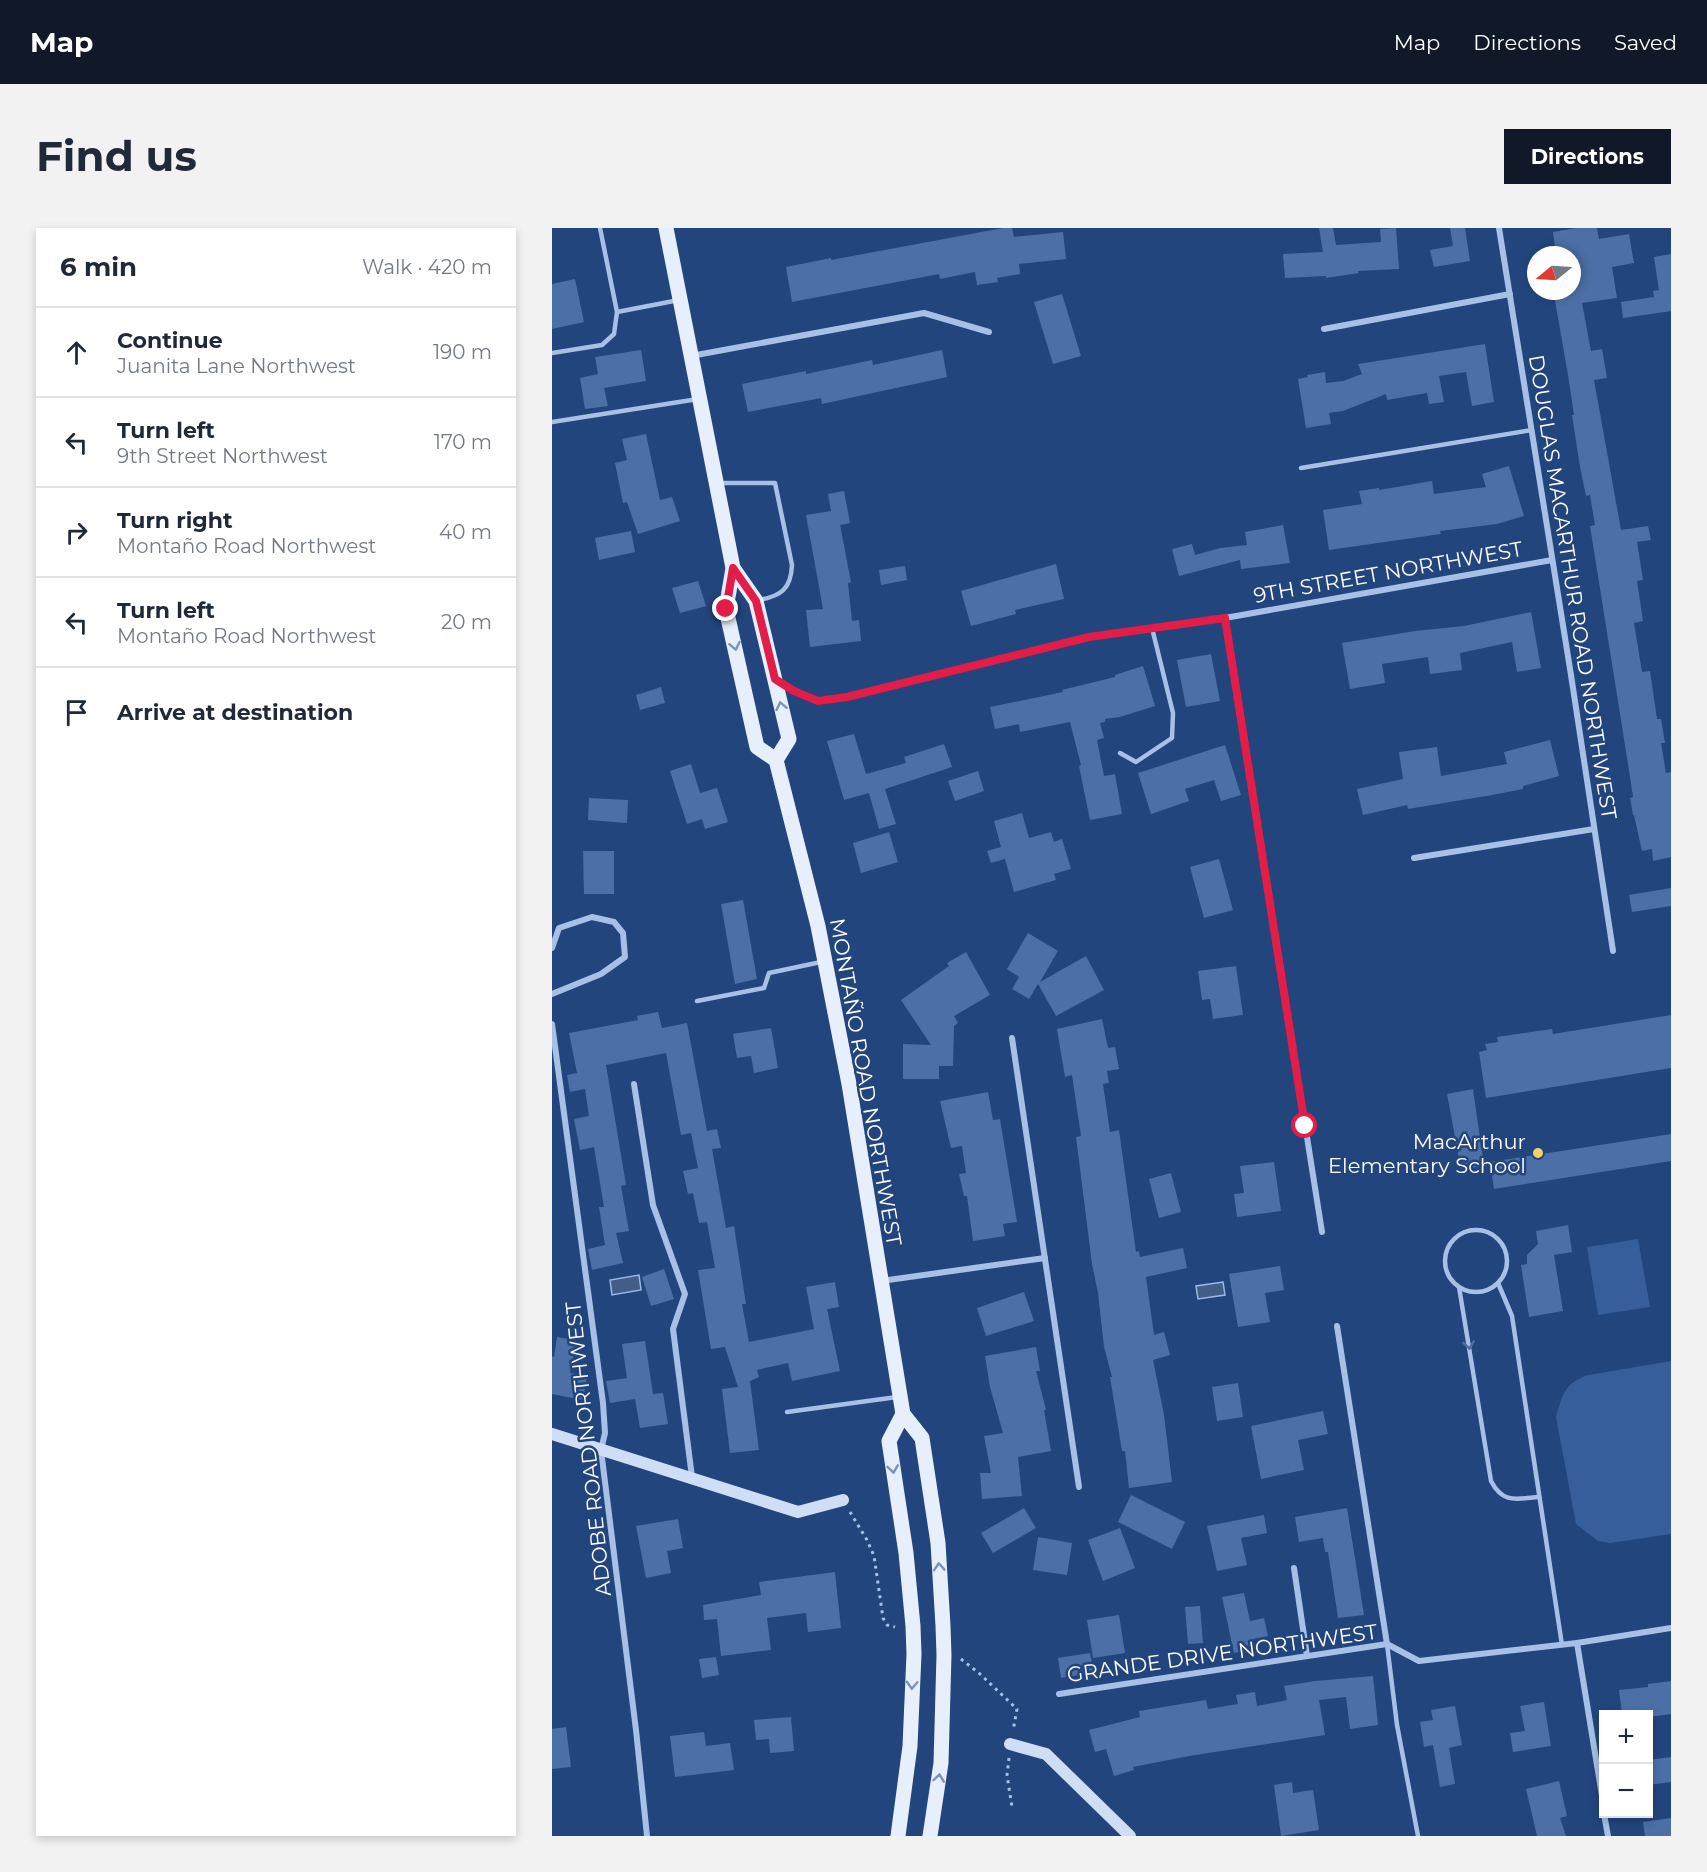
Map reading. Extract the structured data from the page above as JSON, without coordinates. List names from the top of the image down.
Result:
{
  "streets": {
    "main road": ["MONTAÑO ROAD NORTHWEST"],
    "street": [
      "9TH STREET NORTHWEST",
      "DOUGLAS MACARTHUR ROAD NORTHWEST",
      "ADOBE ROAD NORTHWEST",
      "GRANDE DRIVE NORTHWEST"
    ]
  },
  "crossings": [
    ["9TH STREET NORTHWEST", "DOUGLAS MACARTHUR ROAD NORTHWEST"]
  ],
  "places": ["MacArthur Elementary School"],
  "north": "left",
  "page": {
    "header": "Map",
    "nav": ["Map", "Directions", "Saved"],
    "buttons": "Directions",
    "title": "Find us",
    "heading": ["6 min", "Walk · 420 m"],
    "list": [
      ["Continue", "Juanita Lane Northwest", "190 m"],
      ["Turn left", "9th Street Northwest", "170 m"],
      ["Turn right", "Montaño Road Northwest", "40 m"],
      ["Turn left", "Montaño Road Northwest", "20 m"],
      "Arrive at destination"
    ],
    "map_buttons": ["+", "−"]
  }
}
